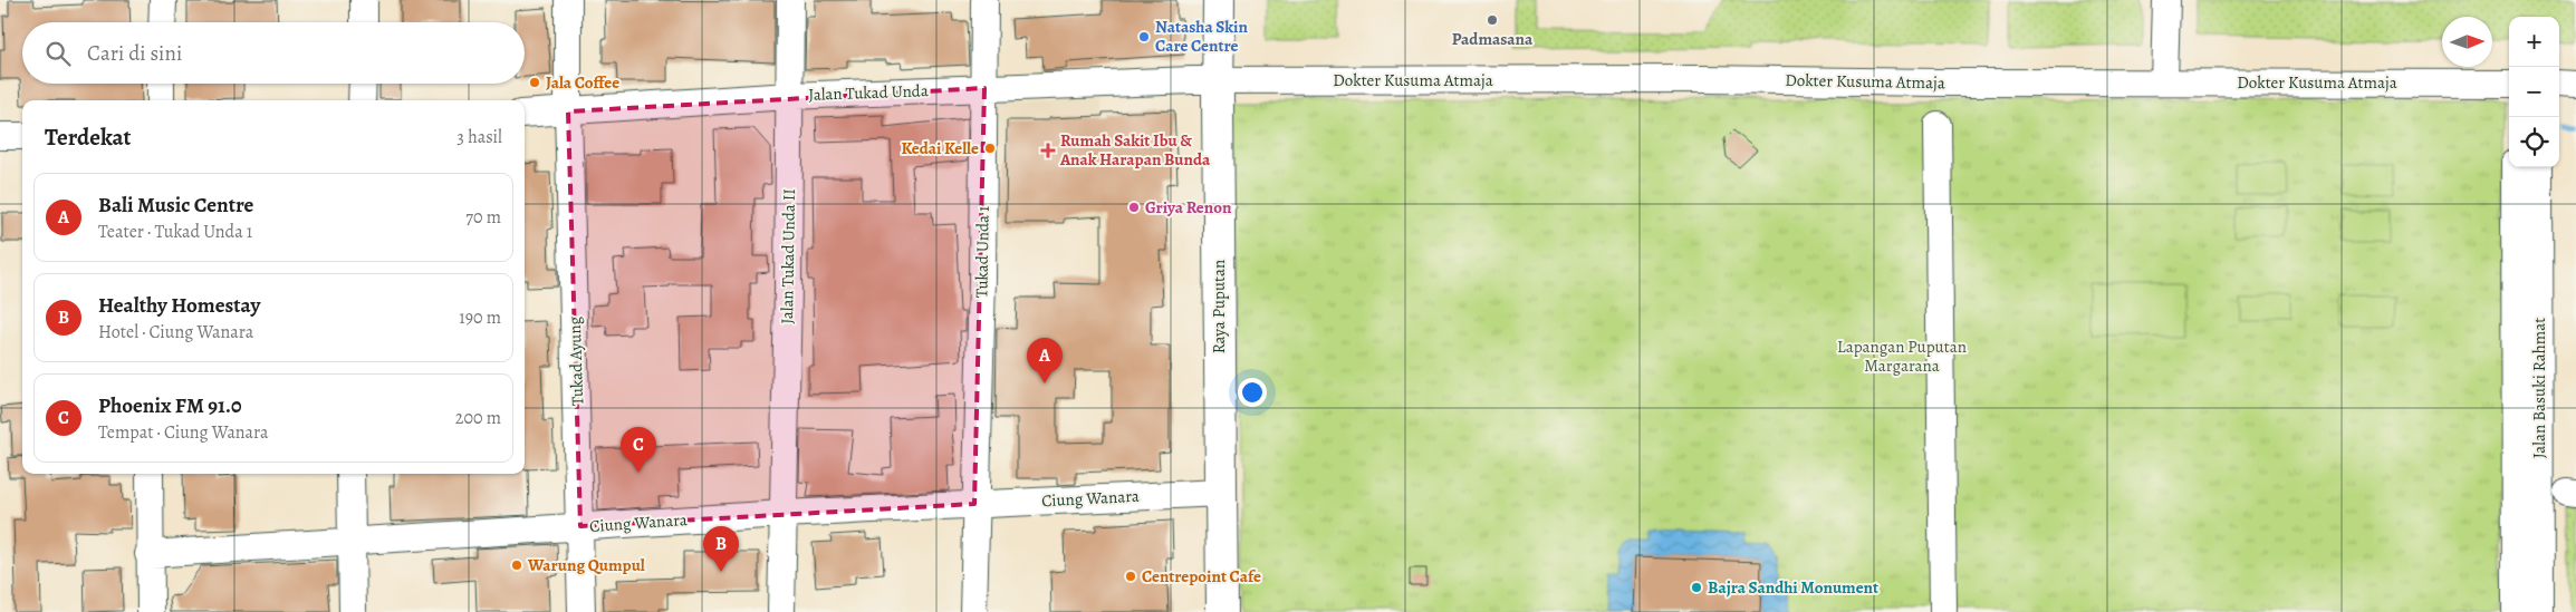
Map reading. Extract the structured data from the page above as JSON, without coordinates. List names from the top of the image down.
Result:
{
  "streets": {
    "main road": ["Raya Puputan"],
    "street": [
      "Dokter Kusuma Atmaja",
      "Jalan Tukad Unda",
      "Tukad Unda 1",
      "Jalan Tukad Unda II",
      "Tukad Ayung",
      "Jalan Basuki Rahmat",
      "Ciung Wanara"
    ]
  },
  "crossings": [
    ["Dokter Kusuma Atmaja", "Jalan Tukad Unda"],
    ["Dokter Kusuma Atmaja", "Raya Puputan"],
    ["Jalan Tukad Unda", "Tukad Unda 1"],
    ["Jalan Tukad Unda", "Jalan Tukad Unda II"],
    ["Jalan Tukad Unda", "Raya Puputan"],
    ["Jalan Tukad Unda", "Tukad Ayung"],
    ["Tukad Unda 1", "Ciung Wanara"],
    ["Jalan Tukad Unda II", "Ciung Wanara"],
    ["Raya Puputan", "Ciung Wanara"],
    ["Tukad Ayung", "Ciung Wanara"]
  ],
  "parks": ["Lapangan Puputan Margarana"],
  "places": {
    "other": [
      "Padmasana",
      "Natasha Skin Care Centre",
      "Jala Coffee",
      "Kedai Kelle",
      "Griya Renon",
      "Warung Qumpul",
      "Centrepoint Cafe",
      "Bajra Sandhi Monument"
    ],
    "health": ["Rumah Sakit Ibu & Anak Harapan Bunda"]
  },
  "north": "right",
  "page": {
    "map_buttons": ["+", "−"],
    "search": "Cari di sini",
    "heading": ["Terdekat", "3 hasil"],
    "list": [
      {
        "mark": "A",
        "name": "Bali Music Centre",
        "note": "Teater · Tukad Unda 1",
        "value": "70 m"
      },
      {
        "mark": "B",
        "name": "Healthy Homestay",
        "note": "Hotel · Ciung Wanara",
        "value": "190 m"
      },
      {
        "mark": "C",
        "name": "Phoenix FM 91.0",
        "note": "Tempat · Ciung Wanara",
        "value": "200 m"
      }
    ],
    "pins": ["A", "C", "B"]
  }
}
